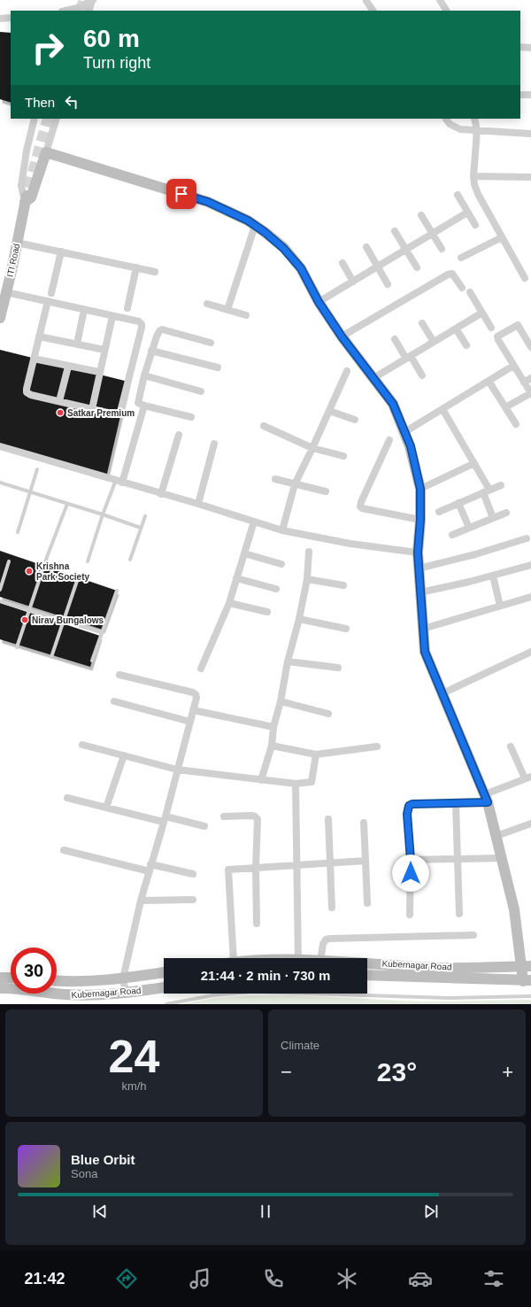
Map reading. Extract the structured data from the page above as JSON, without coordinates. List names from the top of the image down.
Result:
{
  "streets": {
    "street": ["ITI Road", "Kubernagar Road"]
  },
  "places": ["Satkar Premium", "Krishna Park Society", "Nirav Bungalows"],
  "page": {
    "turn": ["60 m", "Turn right"],
    "then": "Then",
    "limit": "30",
    "trip": "21:44 · 2 min · 730 m",
    "tile": [
      ["24", "km/h"],
      "Climate"
    ],
    "heat": ["−", "23°", "+"],
    "song": ["Blue Orbit", "Sona"],
    "tabs": "21:42"
  }
}
